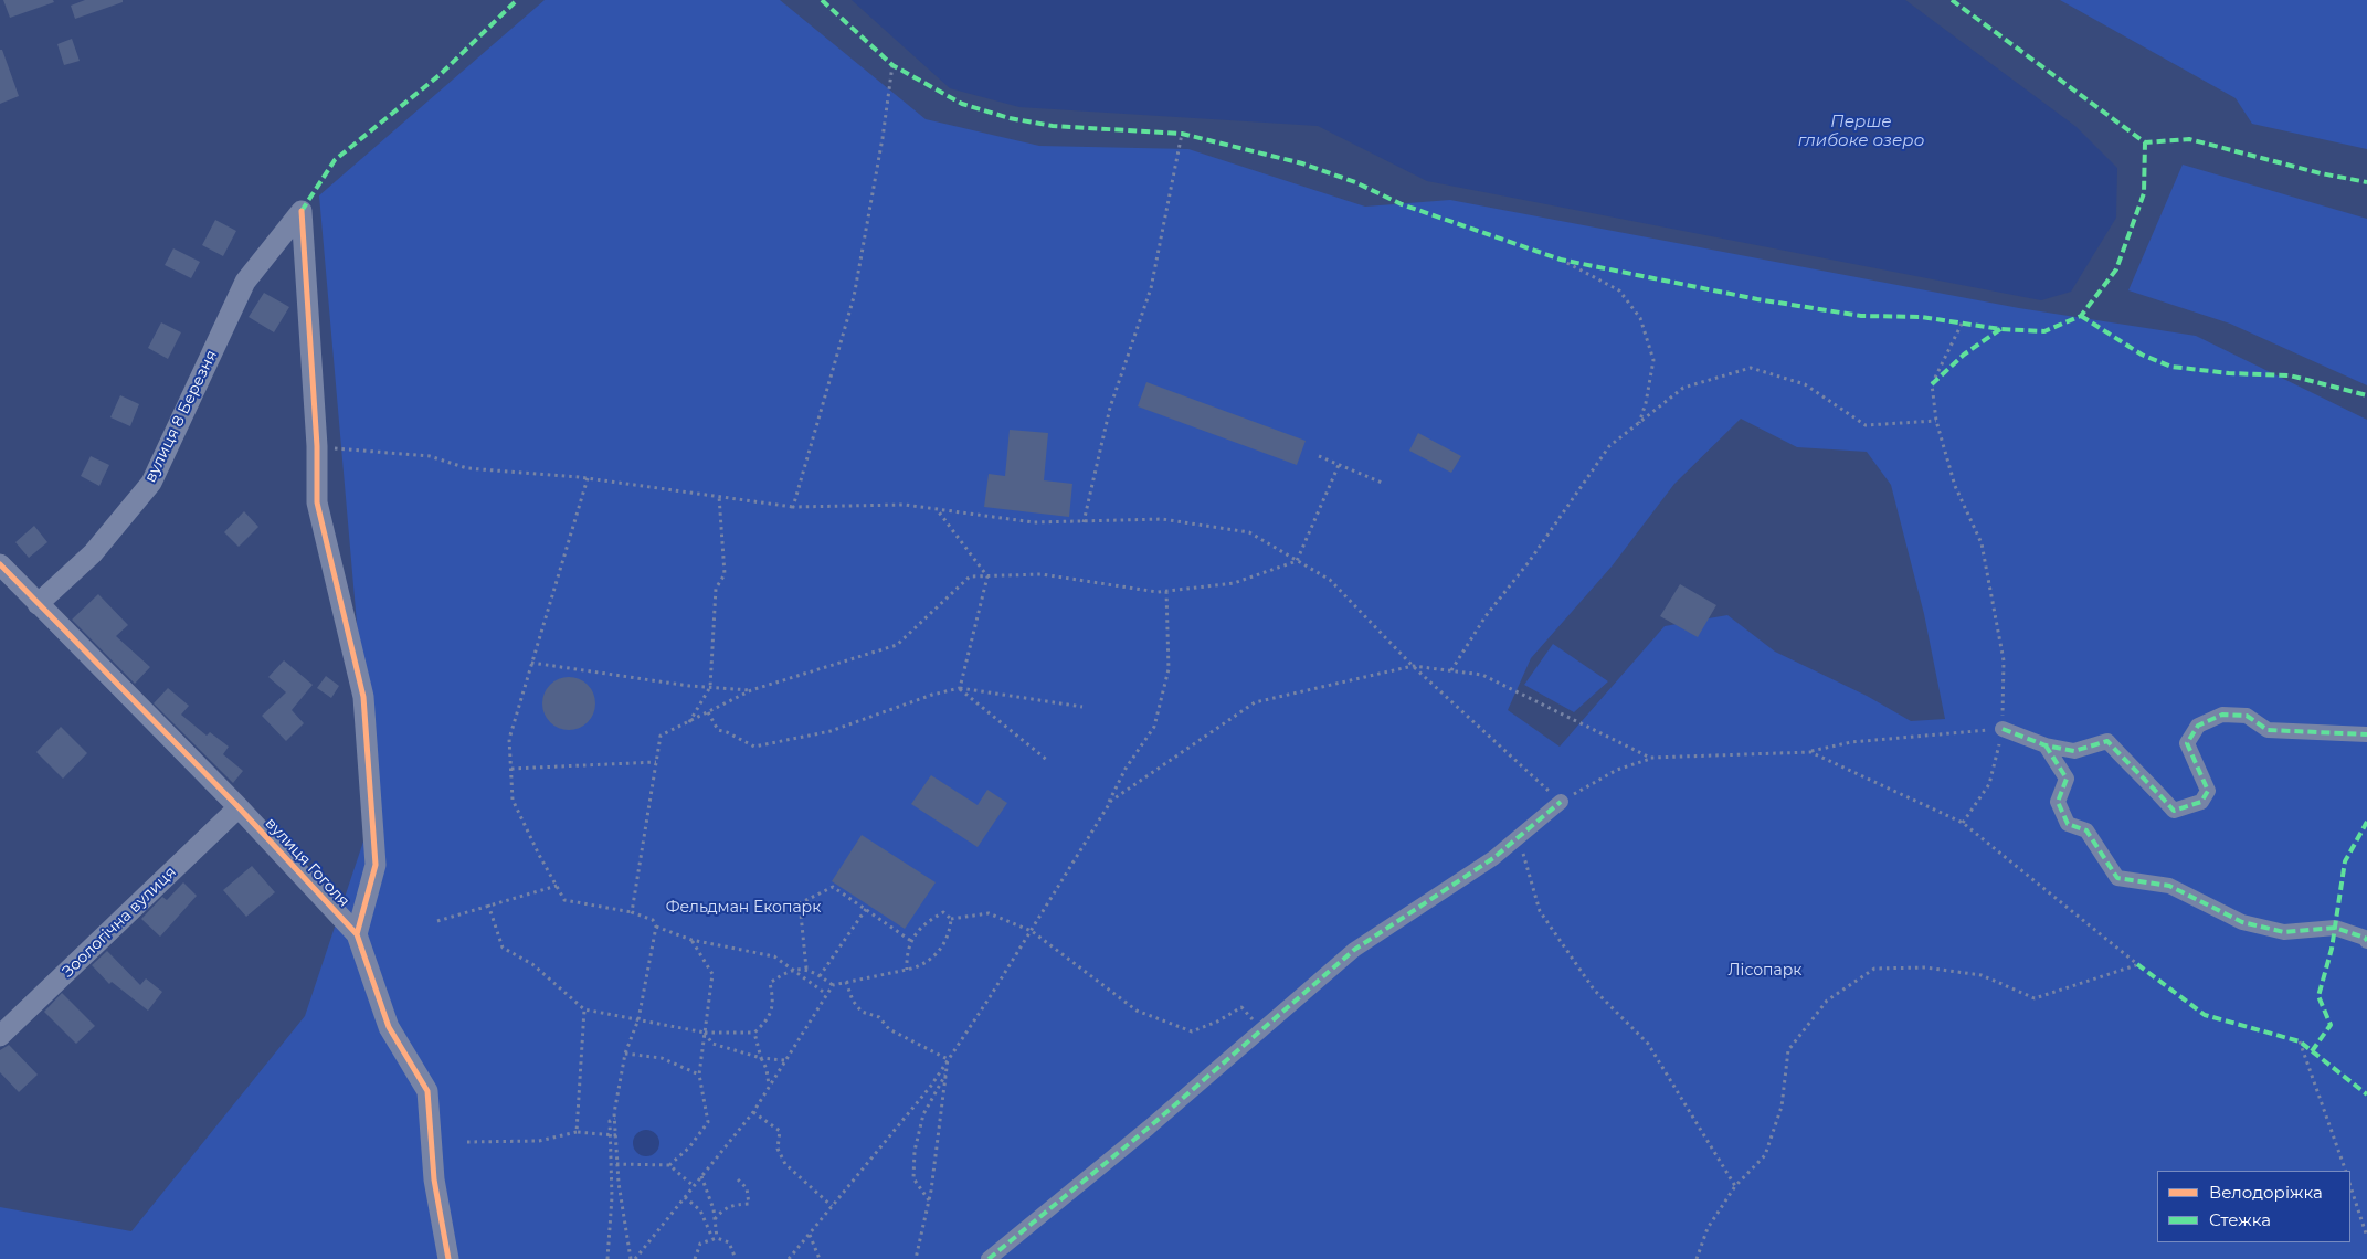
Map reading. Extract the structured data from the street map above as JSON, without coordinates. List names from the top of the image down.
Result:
{
  "streets": {
    "street": ["вулиця 8 Березня", "вулиця Гоголя", "Зоологічна вулиця"]
  },
  "crossings": [
    ["вулиця 8 Березня", "вулиця Гоголя"],
    ["вулиця Гоголя", "Зоологічна вулиця"]
  ],
  "water": ["Перше глибоке озеро"],
  "parks": ["Фельдман Екопарк", "Лісопарк"],
  "legend": ["Велодоріжка", "Стежка"]
}
